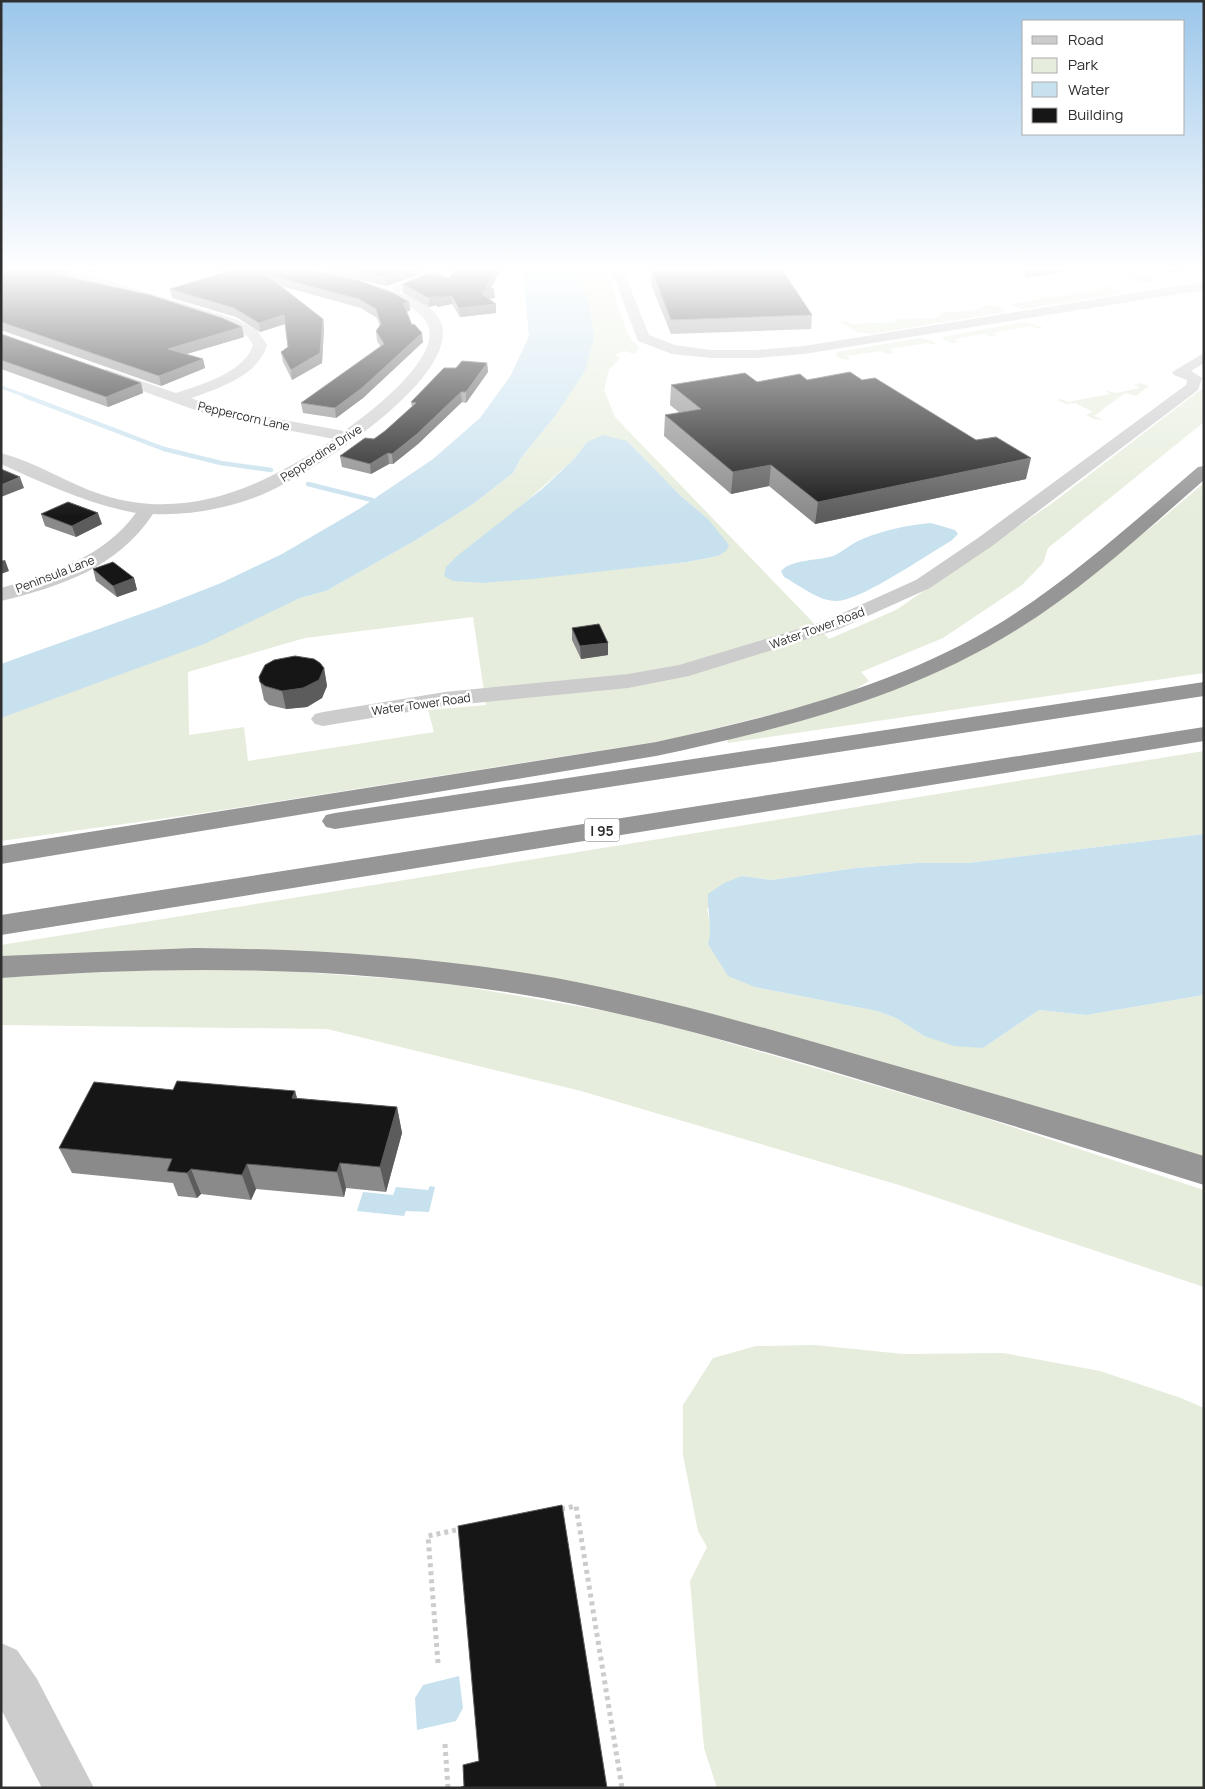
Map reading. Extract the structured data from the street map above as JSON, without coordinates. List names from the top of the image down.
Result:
{
  "streets": {
    "highway": ["I 95"],
    "street": [
      "Peppercorn Lane",
      "Pepperdine Drive",
      "Peninsula Lane",
      "Water Tower Road"
    ]
  },
  "crossings": [
    ["Peppercorn Lane", "Pepperdine Drive"],
    ["Pepperdine Drive", "Peninsula Lane"]
  ],
  "legend": [
    "Road",
    "Park",
    "Water",
    "Building"
  ]
}
